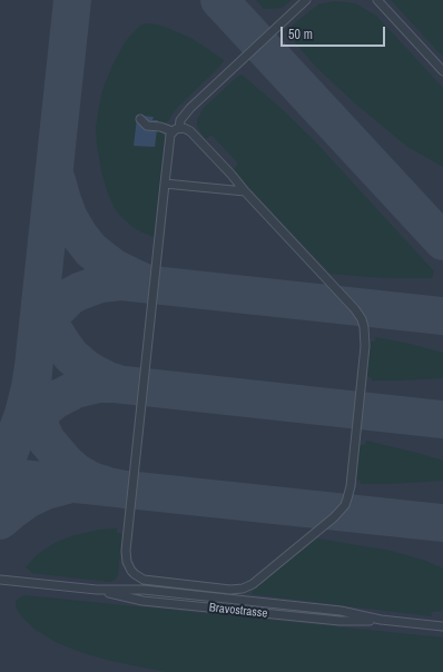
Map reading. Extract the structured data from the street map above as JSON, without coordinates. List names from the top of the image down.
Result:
{
  "streets": {
    "lane": ["Bravostrasse"]
  },
  "scale_bar": "50 m"
}
